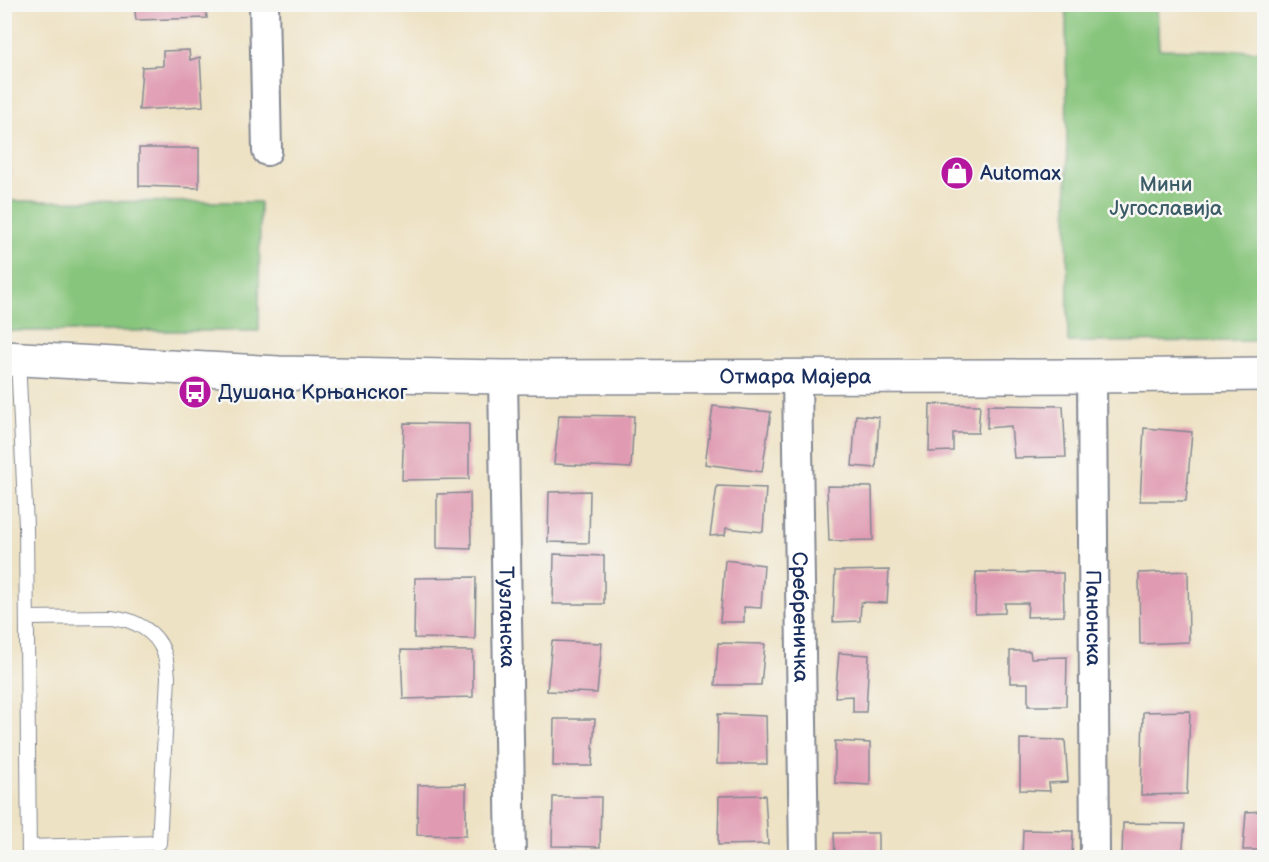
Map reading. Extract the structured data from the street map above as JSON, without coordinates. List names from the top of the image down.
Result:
{
  "streets": {
    "street": [
      "Отмара Мајера",
      "Тузланска",
      "Сребреничка",
      "Панонска"
    ]
  },
  "crossings": [
    ["Отмара Мајера", "Тузланска"],
    ["Отмара Мајера", "Сребреничка"],
    ["Отмара Мајера", "Панонска"]
  ],
  "parks": ["Мини Југославија"],
  "places": {
    "shop": ["Automax"],
    "bus stop": ["Душана Крњанског"]
  }
}
